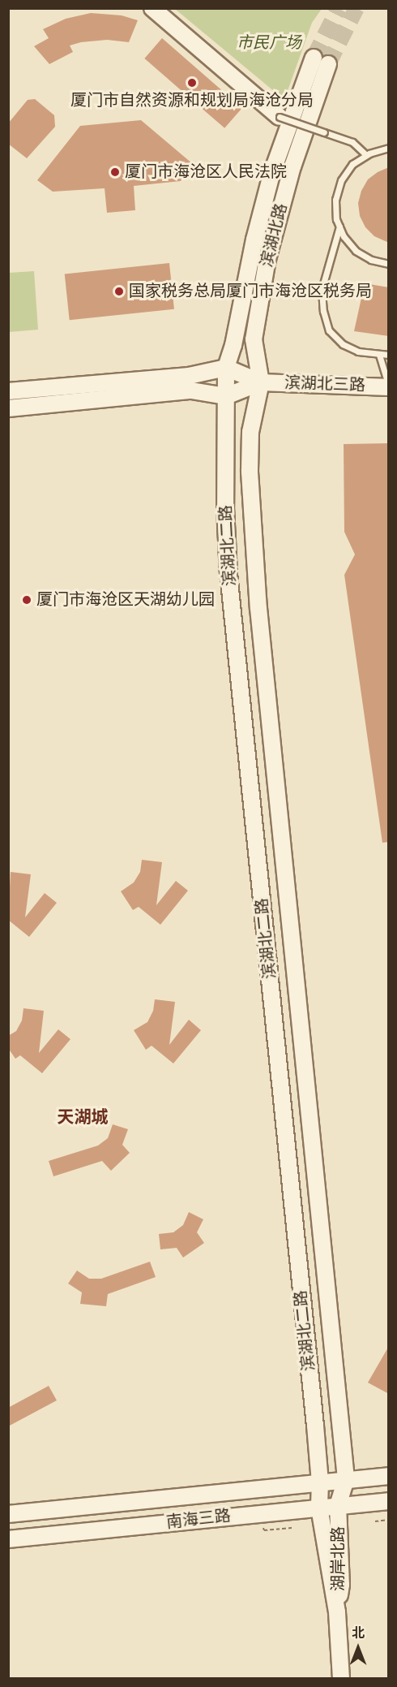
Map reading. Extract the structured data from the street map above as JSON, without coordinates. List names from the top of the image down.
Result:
{
  "streets": {
    "street": [
      "滨湖北路",
      "滨湖北三路",
      "滨湖北二路",
      "南海三路",
      "湖岸北路"
    ]
  },
  "crossings": [
    ["滨湖北路", "滨湖北三路"],
    ["滨湖北路", "滨湖北二路"],
    ["滨湖北三路", "滨湖北二路"],
    ["滨湖北二路", "南海三路"],
    ["滨湖北二路", "湖岸北路"],
    ["南海三路", "湖岸北路"]
  ],
  "districts": ["天湖城"],
  "parks": ["市民广场"],
  "places": [
    "厦门市自然资源和规划局海沧分局",
    "厦门市海沧区人民法院",
    "国家税务总局厦门市海沧区税务局",
    "厦门市海沧区天湖幼儿园"
  ],
  "north": "top"
}
